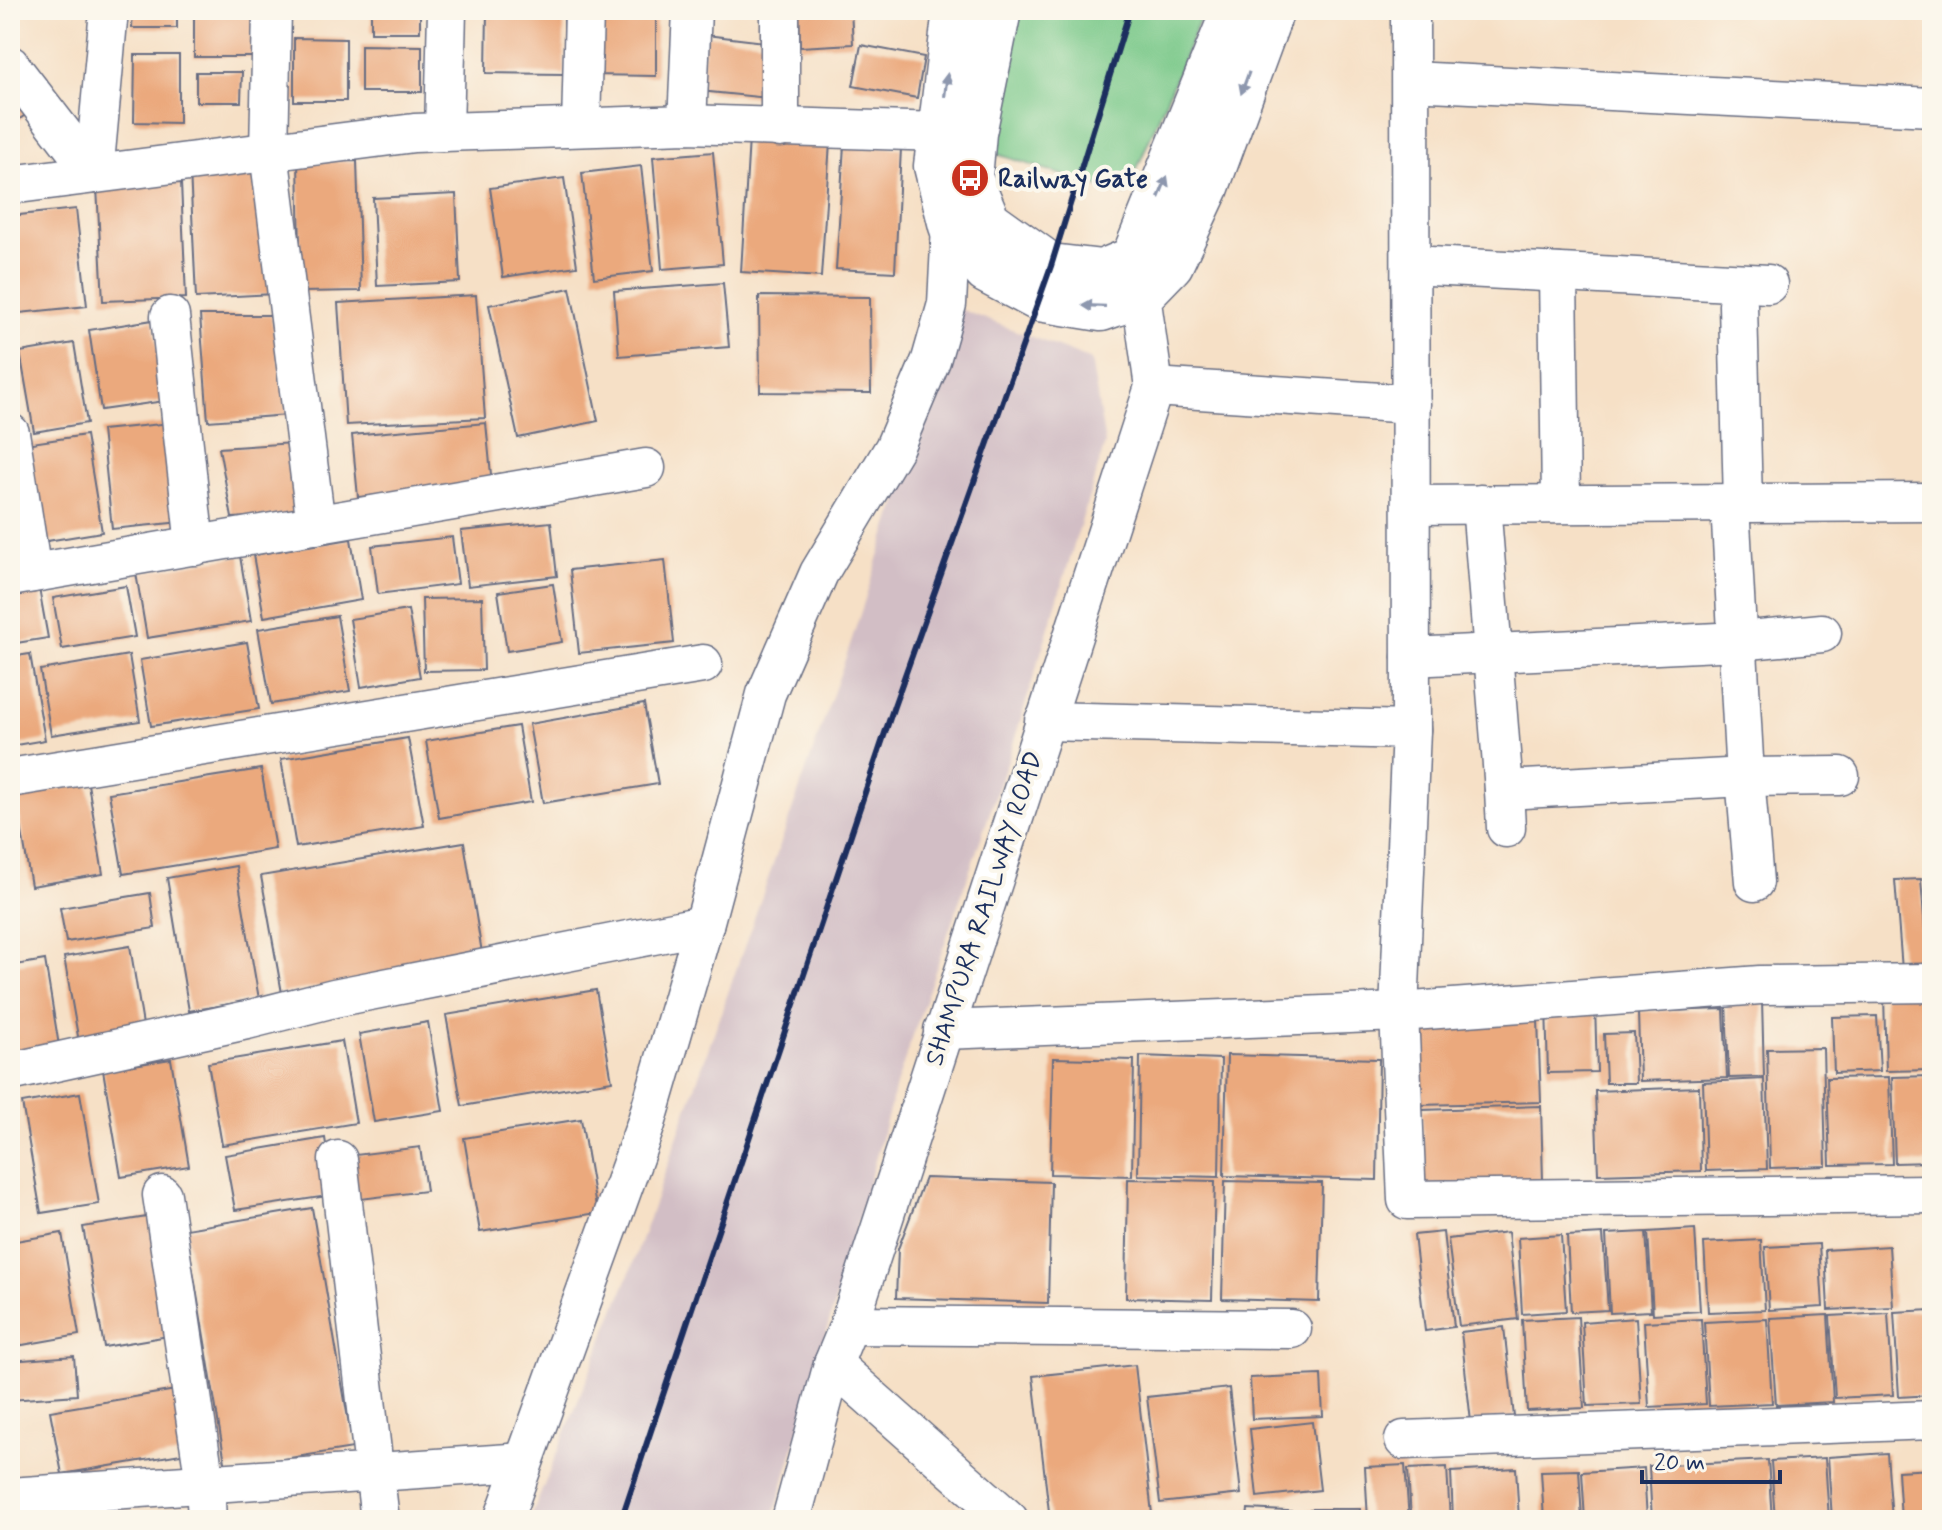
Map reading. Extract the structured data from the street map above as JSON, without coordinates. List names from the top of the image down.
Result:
{
  "streets": {
    "street": ["SHAMPURA RAILWAY ROAD"]
  },
  "places": {
    "bus stop": ["Railway Gate"]
  },
  "scale_bar": "20 m"
}
